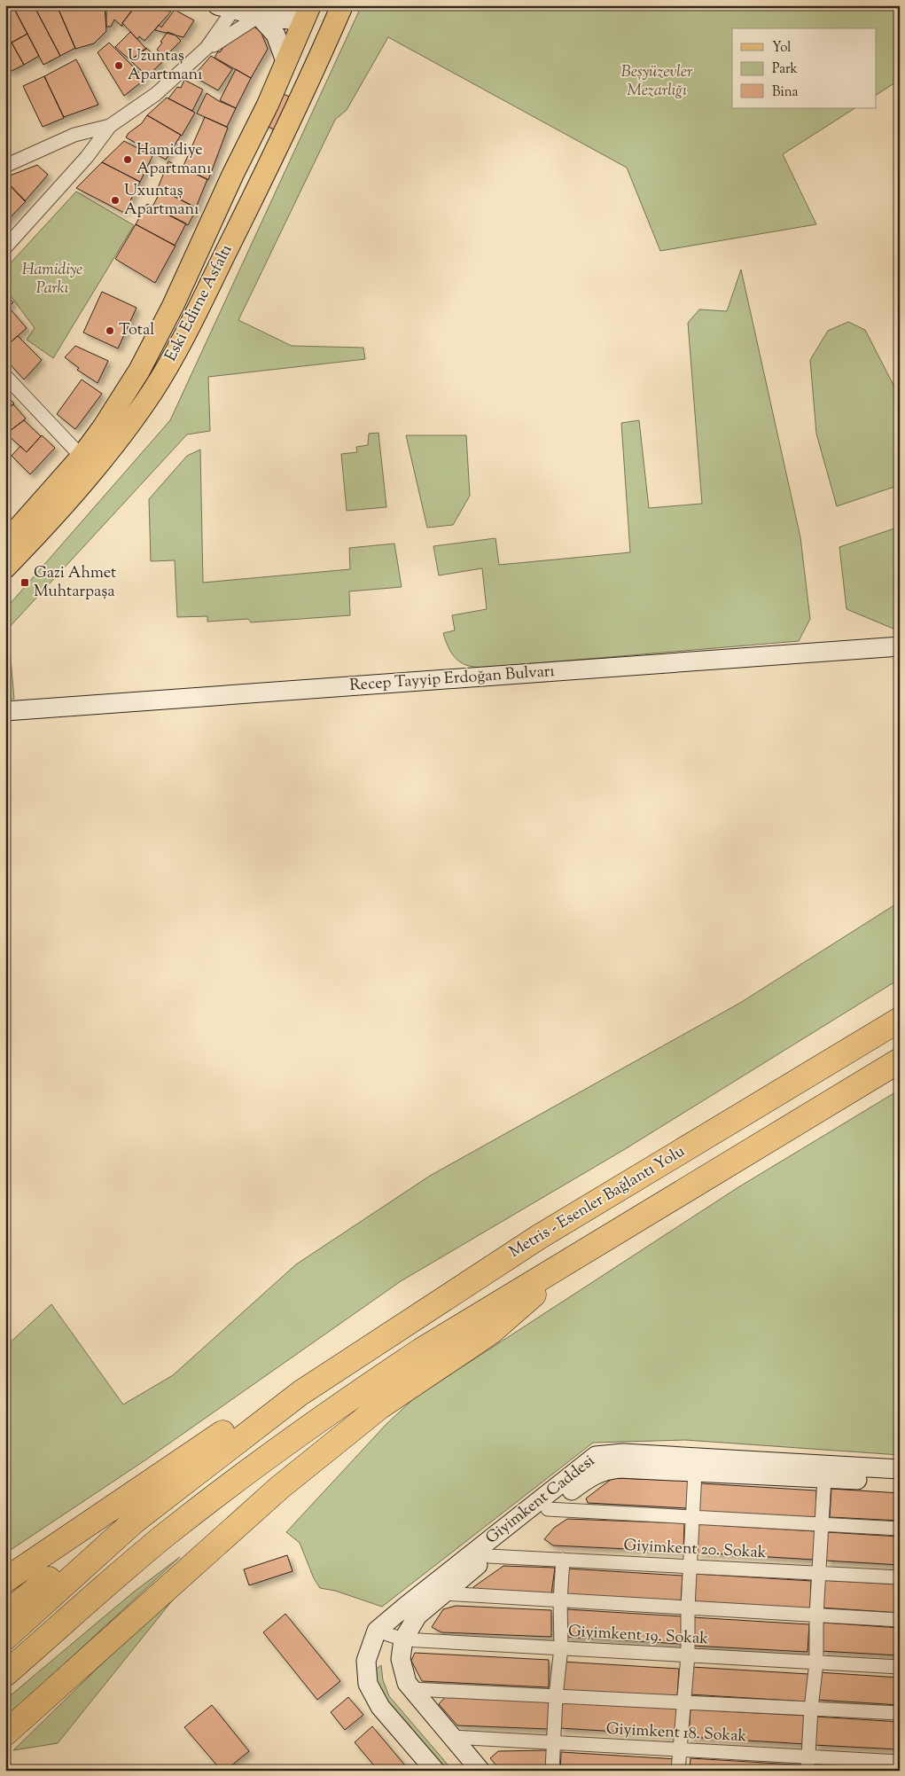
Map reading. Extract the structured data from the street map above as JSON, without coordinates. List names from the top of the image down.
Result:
{
  "streets": {
    "highway": ["Metris - Esenler Bağlantı Yolu"],
    "main road": ["Eski Edirne Asfaltı"],
    "street": [
      "Recep Tayyip Erdoğan Bulvarı",
      "Giyimkent Caddesi",
      "Giyimkent 20. Sokak",
      "Giyimkent 19. Sokak",
      "Giyimkent 18. Sokak"
    ]
  },
  "crossings": [
    ["Giyimkent Caddesi", "Giyimkent 20. Sokak"],
    ["Giyimkent Caddesi", "Giyimkent 19. Sokak"],
    ["Giyimkent Caddesi", "Giyimkent 18. Sokak"]
  ],
  "parks": ["Beşyüzevler Mezarlığı", "Hamidiye Parkı"],
  "places": {
    "other": [
      "Uzuntaş Apartmanı",
      "Hamidiye Apartmanı",
      "Uxuntaş Apartmanı",
      "Total"
    ],
    "transit": ["Gazi Ahmet Muhtarpaşa"]
  },
  "legend": ["Yol", "Park", "Bina"]
}
